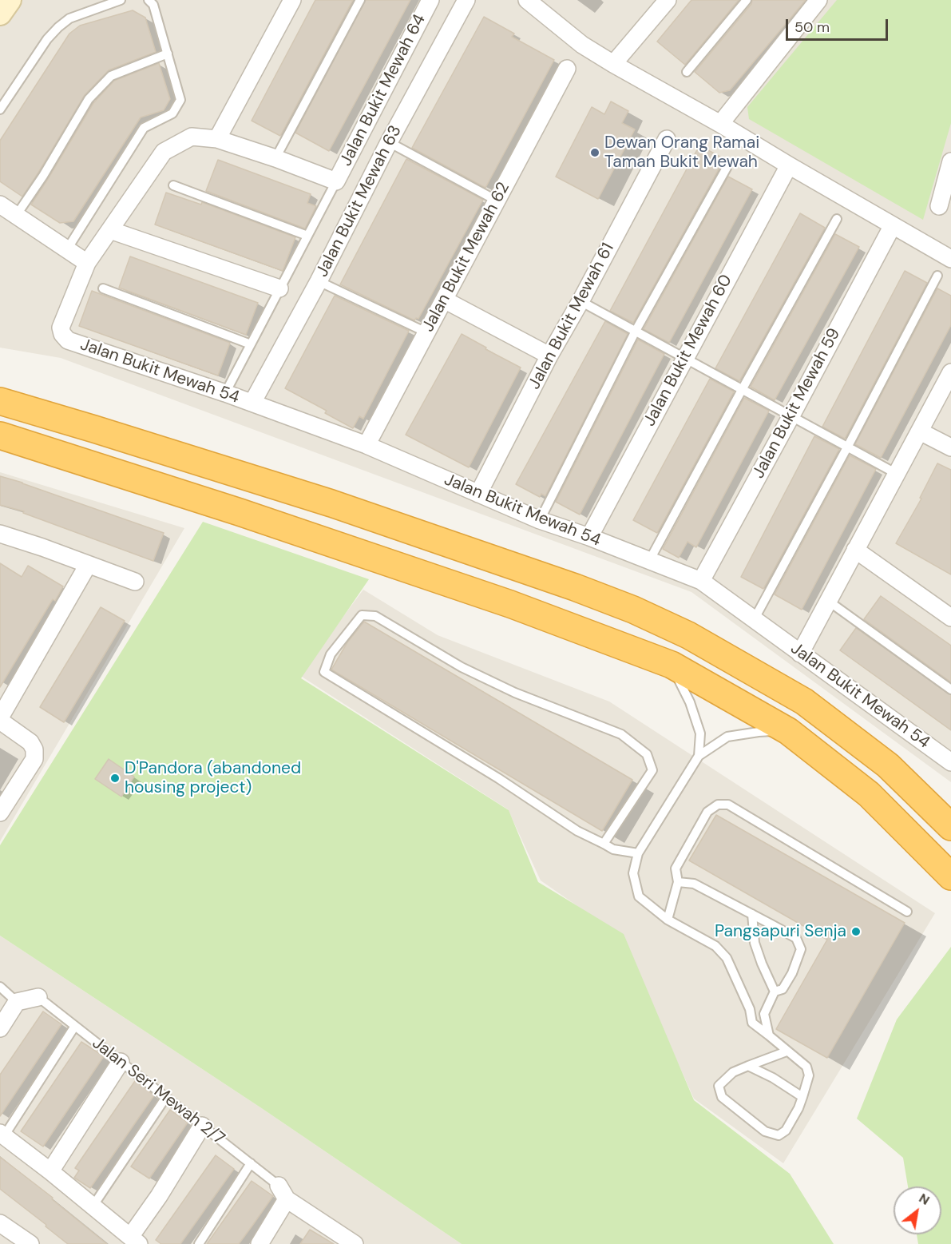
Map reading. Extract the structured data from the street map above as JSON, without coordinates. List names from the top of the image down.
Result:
{
  "streets": {
    "street": [
      "Jalan Bukit Mewah 64",
      "Jalan Bukit Mewah 63",
      "Jalan Bukit Mewah 62",
      "Jalan Bukit Mewah 61",
      "Jalan Bukit Mewah 60",
      "Jalan Bukit Mewah 54",
      "Jalan Bukit Mewah 59"
    ],
    "lane": ["Jalan Seri Mewah 2/7"]
  },
  "crossings": [
    ["Jalan Bukit Mewah 63", "Jalan Bukit Mewah 54"],
    ["Jalan Bukit Mewah 62", "Jalan Bukit Mewah 54"],
    ["Jalan Bukit Mewah 61", "Jalan Bukit Mewah 54"],
    ["Jalan Bukit Mewah 60", "Jalan Bukit Mewah 54"],
    ["Jalan Bukit Mewah 54", "Jalan Bukit Mewah 59"]
  ],
  "places": ["Dewan Orang Ramai Taman Bukit Mewah", "D'Pandora (abandoned housing project)", "Pangsapuri Senja"],
  "scale_bar": "50 m",
  "north": "top right"
}
